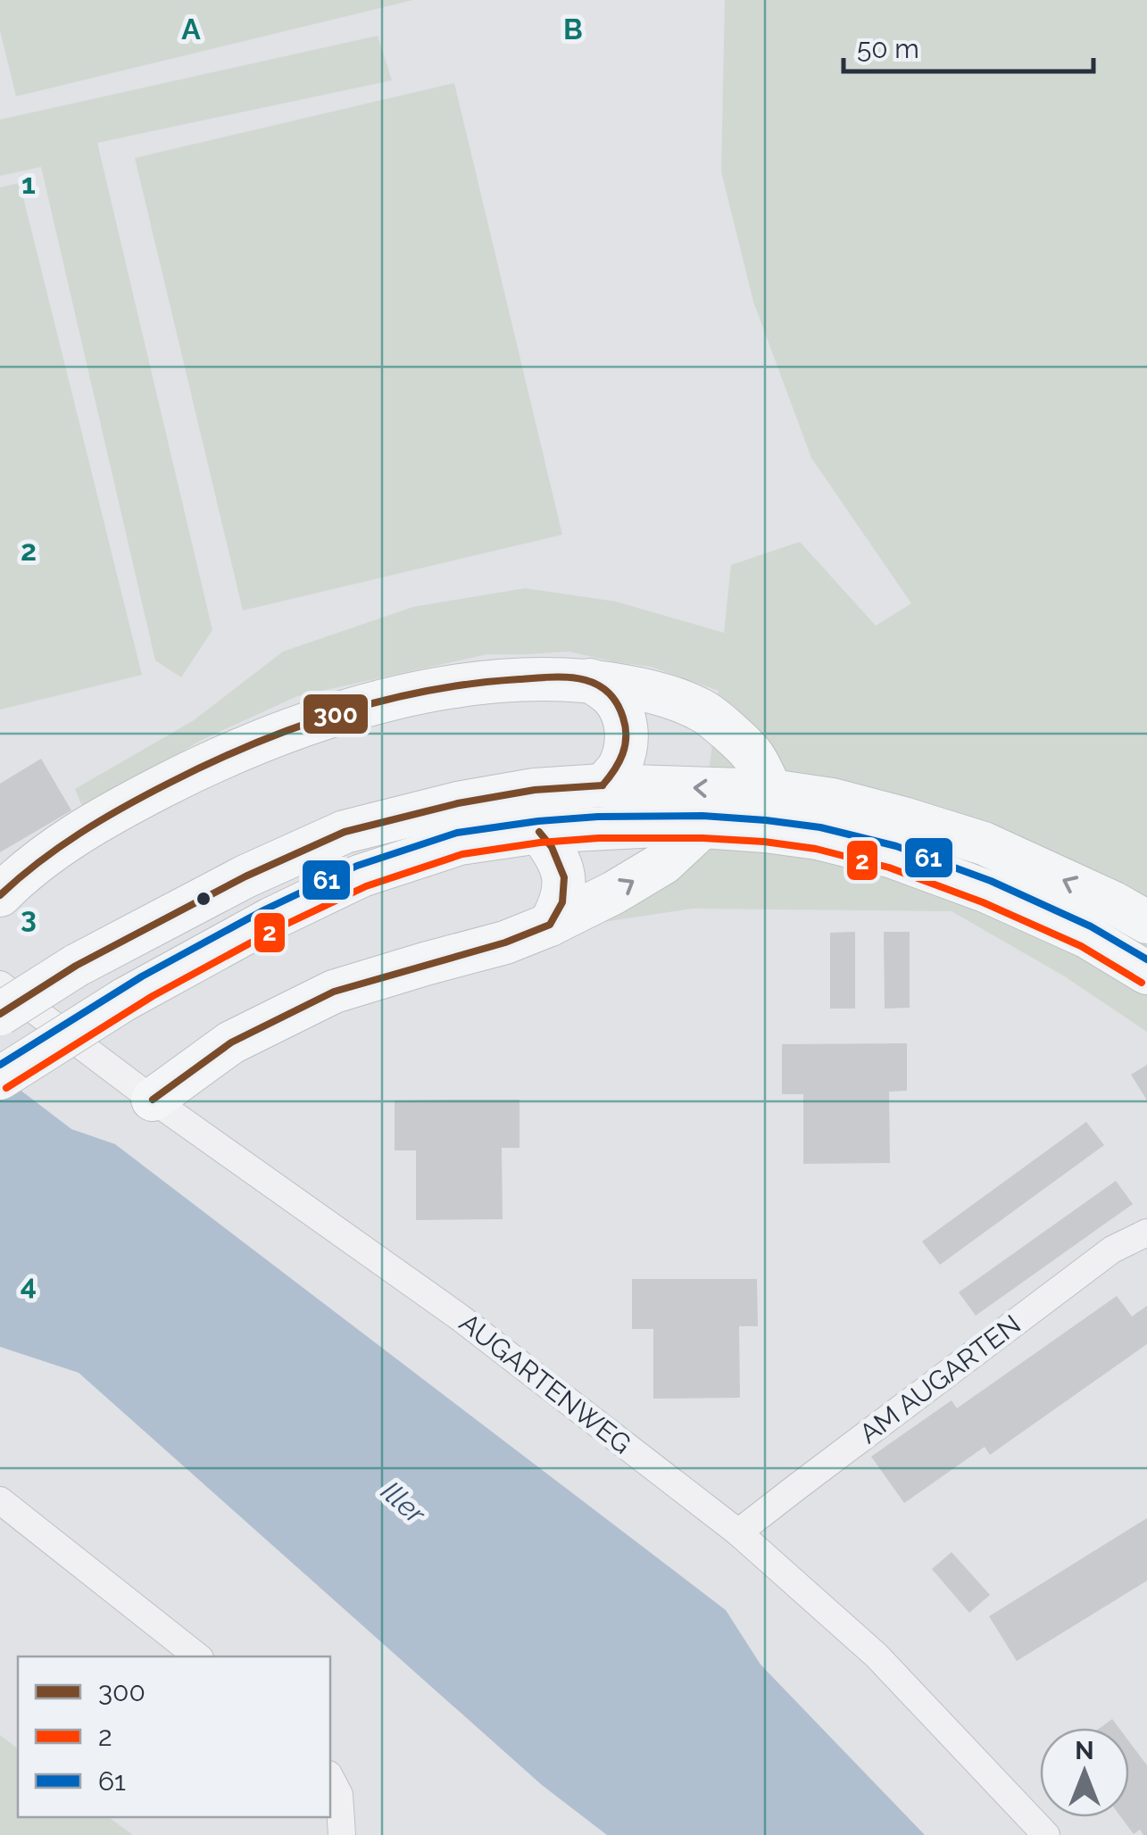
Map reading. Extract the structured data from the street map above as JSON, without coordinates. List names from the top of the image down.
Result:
{
  "streets": {
    "street": ["AM AUGARTEN", "AUGARTENWEG"]
  },
  "crossings": [
    ["AM AUGARTEN", "AUGARTENWEG"]
  ],
  "water": ["Iller"],
  "lines": ["transit line 300", "transit line 61", "transit line 2"],
  "legend": ["300", "2", "61"],
  "scale_bar": "50 m",
  "north": "top",
  "grid": {
    "columns": ["A", "B"],
    "rows": [
      "1",
      "2",
      "3",
      "4"
    ]
  }
}
